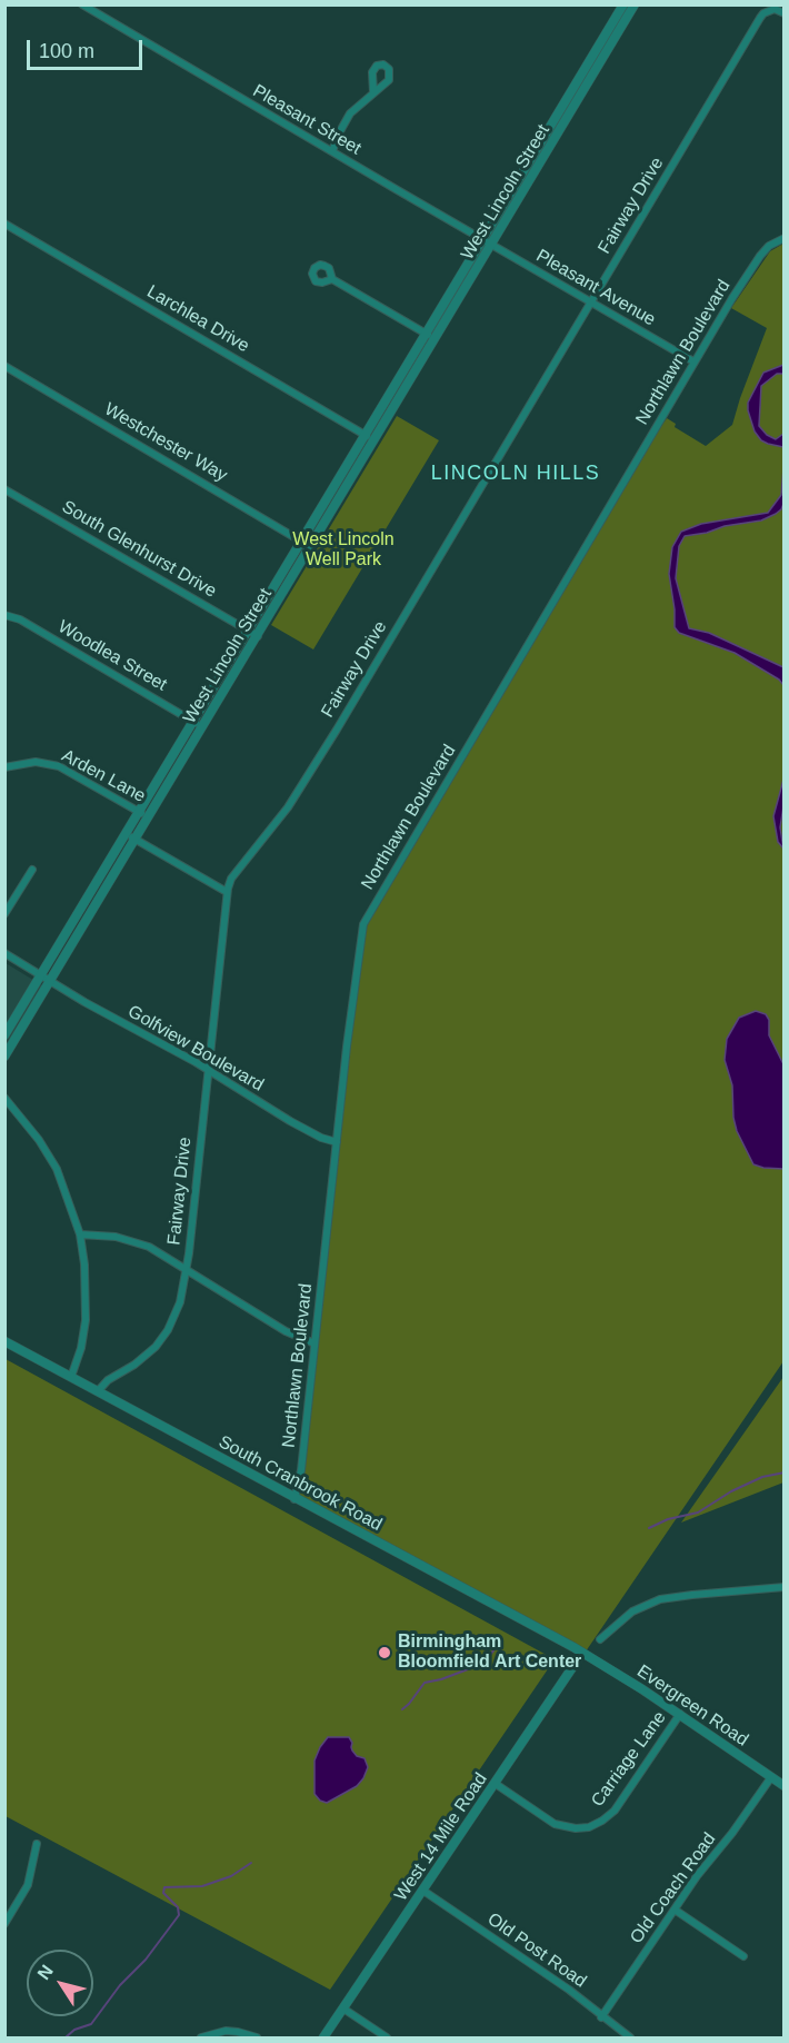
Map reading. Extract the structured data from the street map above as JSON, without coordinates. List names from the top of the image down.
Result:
{
  "streets": {
    "street": [
      "Pleasant Street",
      "West Lincoln Street",
      "Fairway Drive",
      "Pleasant Avenue",
      "Larchlea Drive",
      "Northlawn Boulevard",
      "Westchester Way",
      "South Glenhurst Drive",
      "Woodlea Street",
      "Arden Lane",
      "Golfview Boulevard",
      "South Cranbrook Road",
      "Evergreen Road",
      "Carriage Lane",
      "West 14 Mile Road",
      "Old Coach Road",
      "Old Post Road"
    ]
  },
  "crossings": [
    ["Pleasant Street", "West Lincoln Street"],
    ["Pleasant Street", "Pleasant Avenue"],
    ["West Lincoln Street", "Pleasant Avenue"],
    ["West Lincoln Street", "Larchlea Drive"],
    ["West Lincoln Street", "Westchester Way"],
    ["West Lincoln Street", "South Glenhurst Drive"],
    ["West Lincoln Street", "Woodlea Street"],
    ["West Lincoln Street", "Arden Lane"],
    ["West Lincoln Street", "Golfview Boulevard"],
    ["Fairway Drive", "Pleasant Avenue"],
    ["Fairway Drive", "Golfview Boulevard"],
    ["Fairway Drive", "South Cranbrook Road"],
    ["Pleasant Avenue", "Northlawn Boulevard"],
    ["Northlawn Boulevard", "Golfview Boulevard"],
    ["Northlawn Boulevard", "South Cranbrook Road"],
    ["South Cranbrook Road", "Evergreen Road"],
    ["South Cranbrook Road", "West 14 Mile Road"],
    ["Evergreen Road", "Carriage Lane"],
    ["Evergreen Road", "West 14 Mile Road"],
    ["Evergreen Road", "Old Coach Road"],
    ["Carriage Lane", "West 14 Mile Road"],
    ["West 14 Mile Road", "Old Post Road"],
    ["Old Coach Road", "Old Post Road"]
  ],
  "districts": ["LINCOLN HILLS"],
  "parks": ["West Lincoln Well Park"],
  "places": ["Birmingham Bloomfield Art Center"],
  "scale_bar": "100 m",
  "north": "top left"
}
